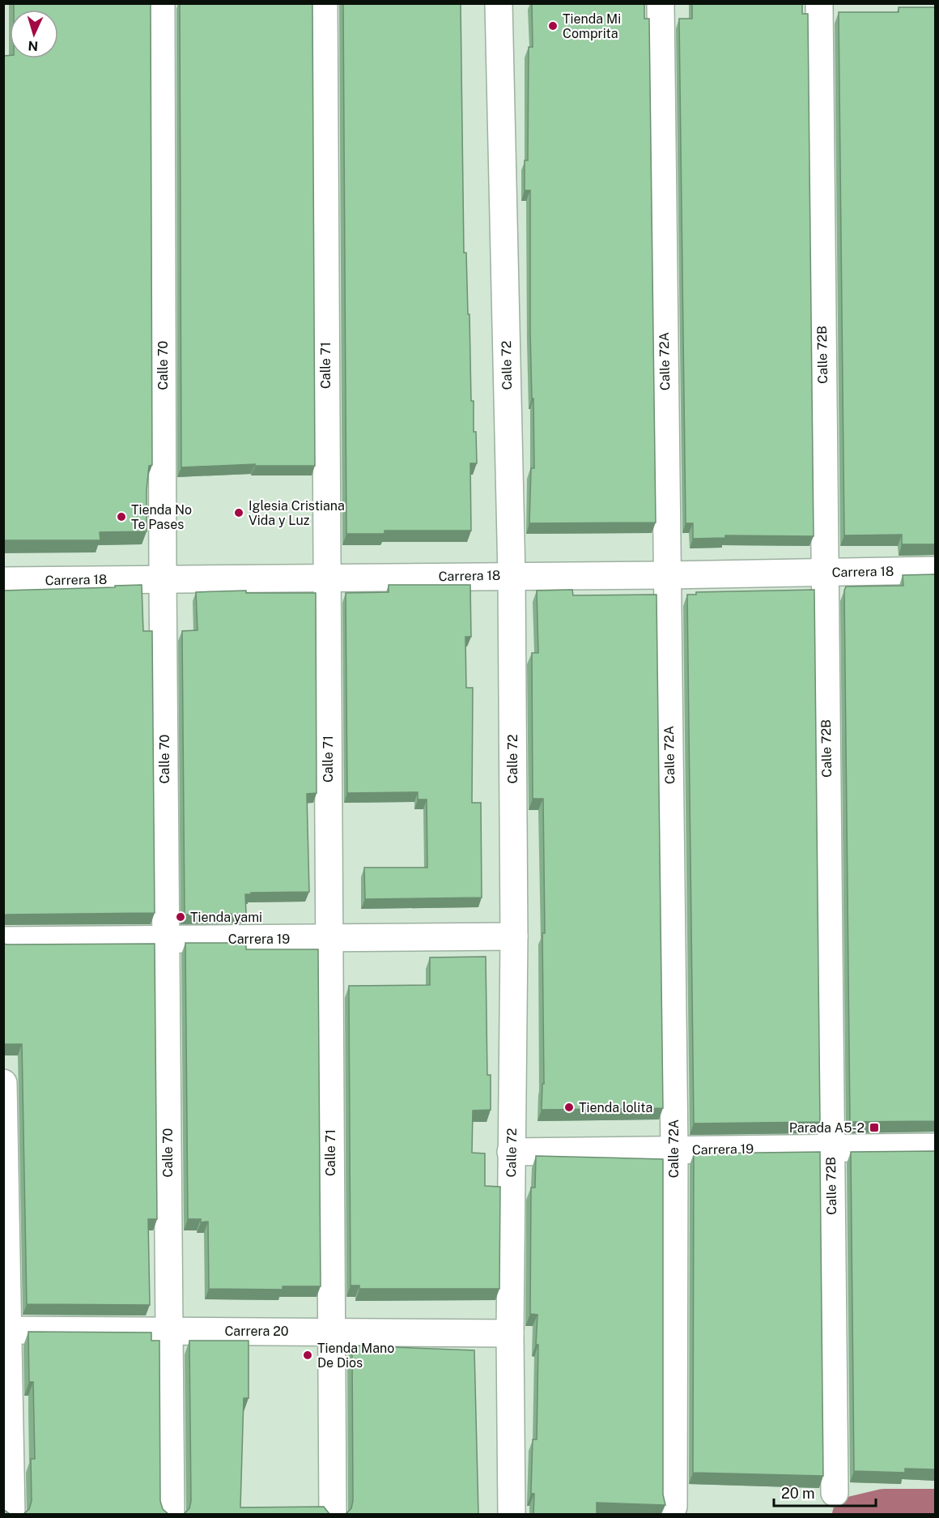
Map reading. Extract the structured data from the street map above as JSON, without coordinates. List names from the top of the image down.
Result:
{
  "streets": {
    "street": [
      "Calle 72B",
      "Calle 72A",
      "Calle 70",
      "Calle 71",
      "Calle 72",
      "Carrera 18",
      "Carrera 19",
      "Carrera 20"
    ]
  },
  "crossings": [
    ["Calle 72B", "Carrera 18"],
    ["Calle 72B", "Carrera 19"],
    ["Calle 72A", "Carrera 18"],
    ["Calle 72A", "Carrera 19"],
    ["Calle 70", "Carrera 18"],
    ["Calle 70", "Carrera 19"],
    ["Calle 70", "Carrera 20"],
    ["Calle 71", "Carrera 18"],
    ["Calle 71", "Carrera 19"],
    ["Calle 71", "Carrera 20"],
    ["Calle 72", "Carrera 18"],
    ["Calle 72", "Carrera 19"],
    ["Calle 72", "Carrera 20"]
  ],
  "places": {
    "other": [
      "Tienda Mi Comprita",
      "Iglesia Cristiana Vida y Luz",
      "Tienda No Te Pases",
      "Tienda yami",
      "Tienda lolita",
      "Tienda Mano De Dios"
    ],
    "transit": ["Parada A5-2"]
  },
  "scale_bar": "20 m",
  "north": "bottom"
}
